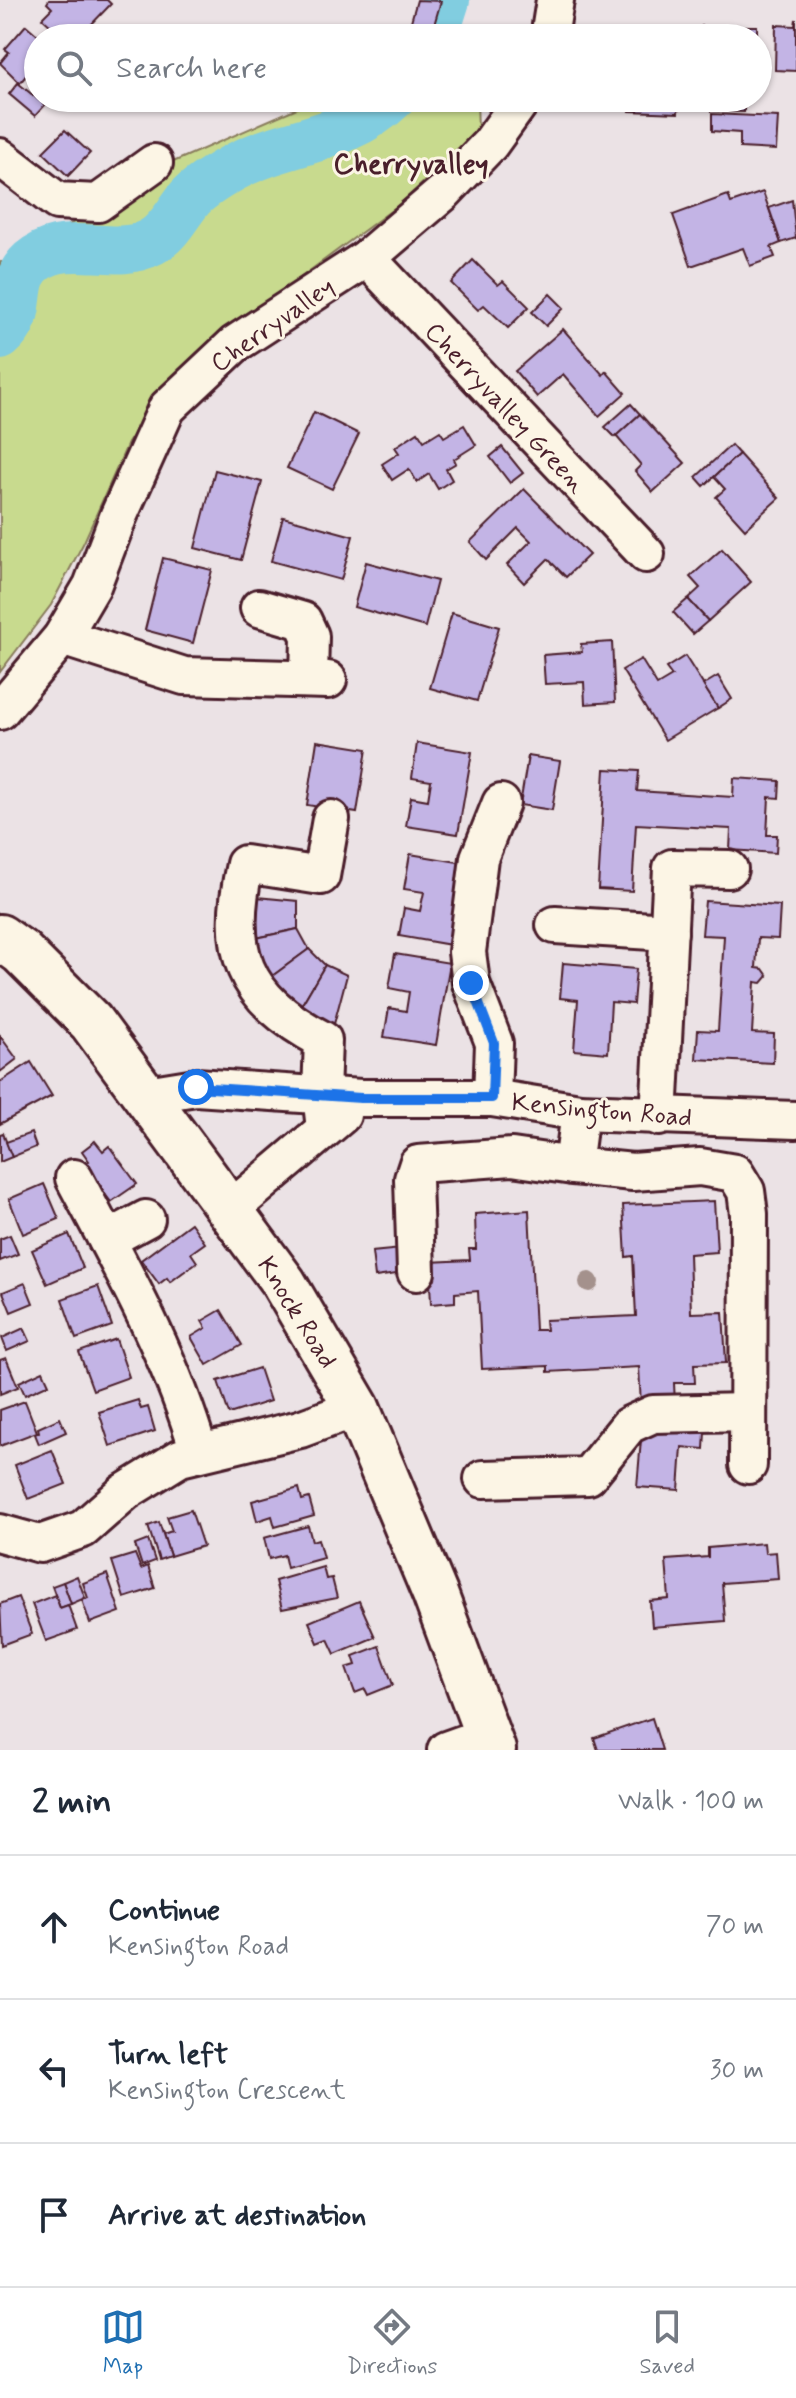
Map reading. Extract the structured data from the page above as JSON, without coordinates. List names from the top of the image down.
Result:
{
  "streets": {
    "highway": ["Knock Road"],
    "street": ["Cherryvalley", "Cherryvalley Green", "Kensington Road"]
  },
  "crossings": [
    ["Cherryvalley", "Cherryvalley Green"],
    ["Kensington Road", "Knock Road"]
  ],
  "districts": ["Cherryvalley"],
  "page": {
    "search": "Search here",
    "heading": ["2 min", "Walk · 100 m"],
    "list": [
      ["Continue", "Kensington Road", "70 m"],
      ["Turn left", "Kensington Crescent", "30 m"],
      "Arrive at destination"
    ],
    "nav": ["Map", "Directions", "Saved"]
  }
}
